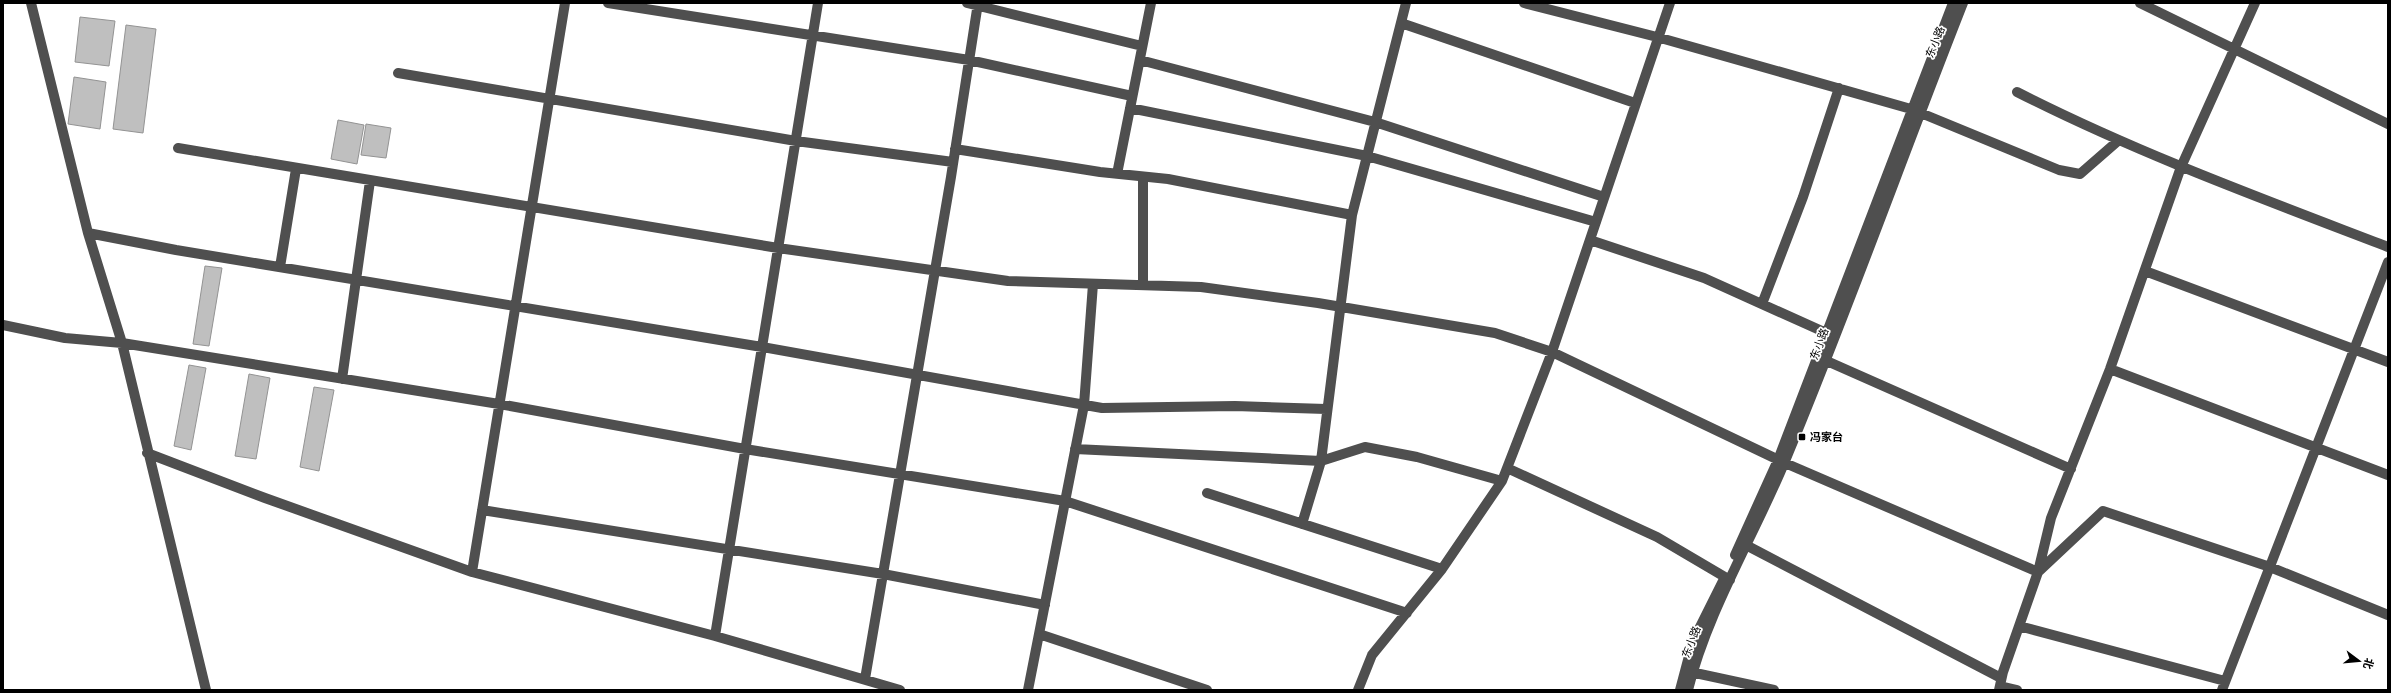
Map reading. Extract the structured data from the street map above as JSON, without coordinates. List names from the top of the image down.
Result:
{
  "streets": {
    "street": ["东小路"]
  },
  "places": {
    "transit": ["冯家台"]
  },
  "north": "right"
}
